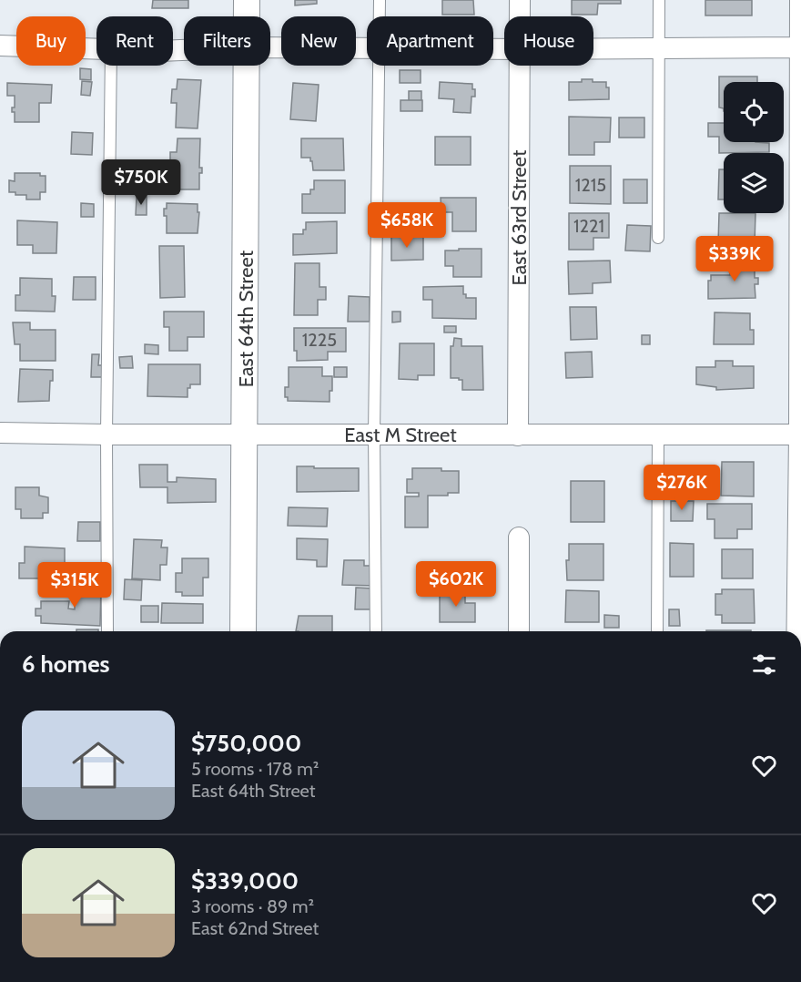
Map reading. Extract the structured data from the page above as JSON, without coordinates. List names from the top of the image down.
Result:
{
  "streets": {
    "street": ["East 63rd Street", "East 64th Street", "East M Street"]
  },
  "crossings": [
    ["East 63rd Street", "East M Street"],
    ["East 64th Street", "East M Street"]
  ],
  "house_numbers": ["1215", "1221", "1225"],
  "page": {
    "chip": [
      "Buy",
      "Rent",
      "Filters",
      "New",
      "Apartment",
      "House"
    ],
    "price": [
      "$750K",
      "$658K",
      "$339K",
      "$276K",
      "$602K",
      "$315K"
    ],
    "heading": "6 homes",
    "list": [
      {
        "name": "$750,000",
        "note": "5 rooms · 178 m² · East 64th Street"
      },
      {
        "name": "$339,000",
        "note": "3 rooms · 89 m² · East 62nd Street"
      }
    ]
  }
}
